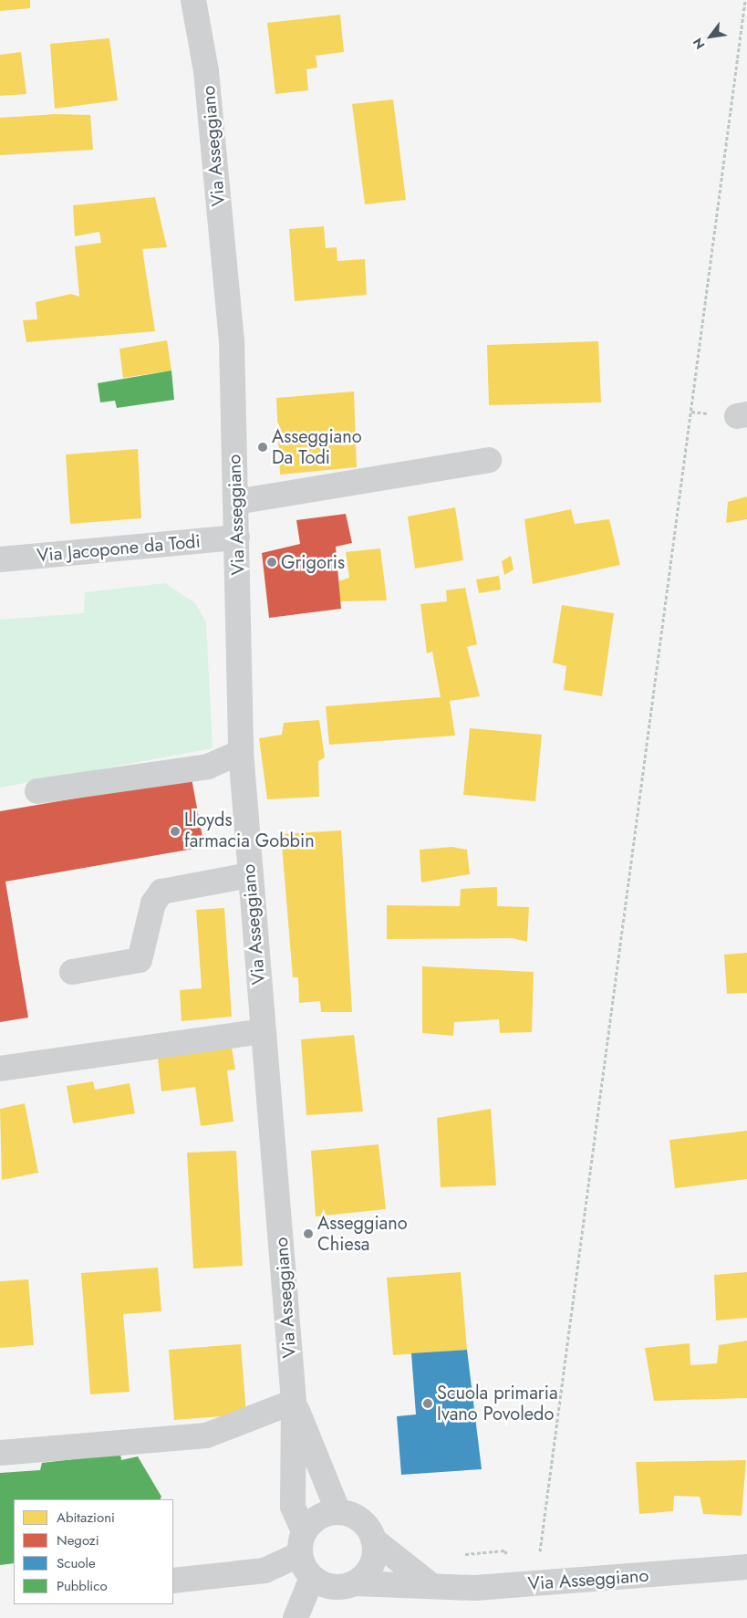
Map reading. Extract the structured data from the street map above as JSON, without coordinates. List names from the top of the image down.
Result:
{
  "streets": {
    "street": ["Via Asseggiano", "Via Jacopone da Todi"]
  },
  "crossings": [
    ["Via Asseggiano", "Via Jacopone da Todi"]
  ],
  "places": [
    "Asseggiano Da Todi",
    "Grigoris",
    "Lloyds farmacia Gobbin",
    "Asseggiano Chiesa",
    "Scuola primaria Ivano Povoledo"
  ],
  "legend": [
    "Abitazioni",
    "Negozi",
    "Scuole",
    "Pubblico"
  ],
  "north": "bottom left"
}
